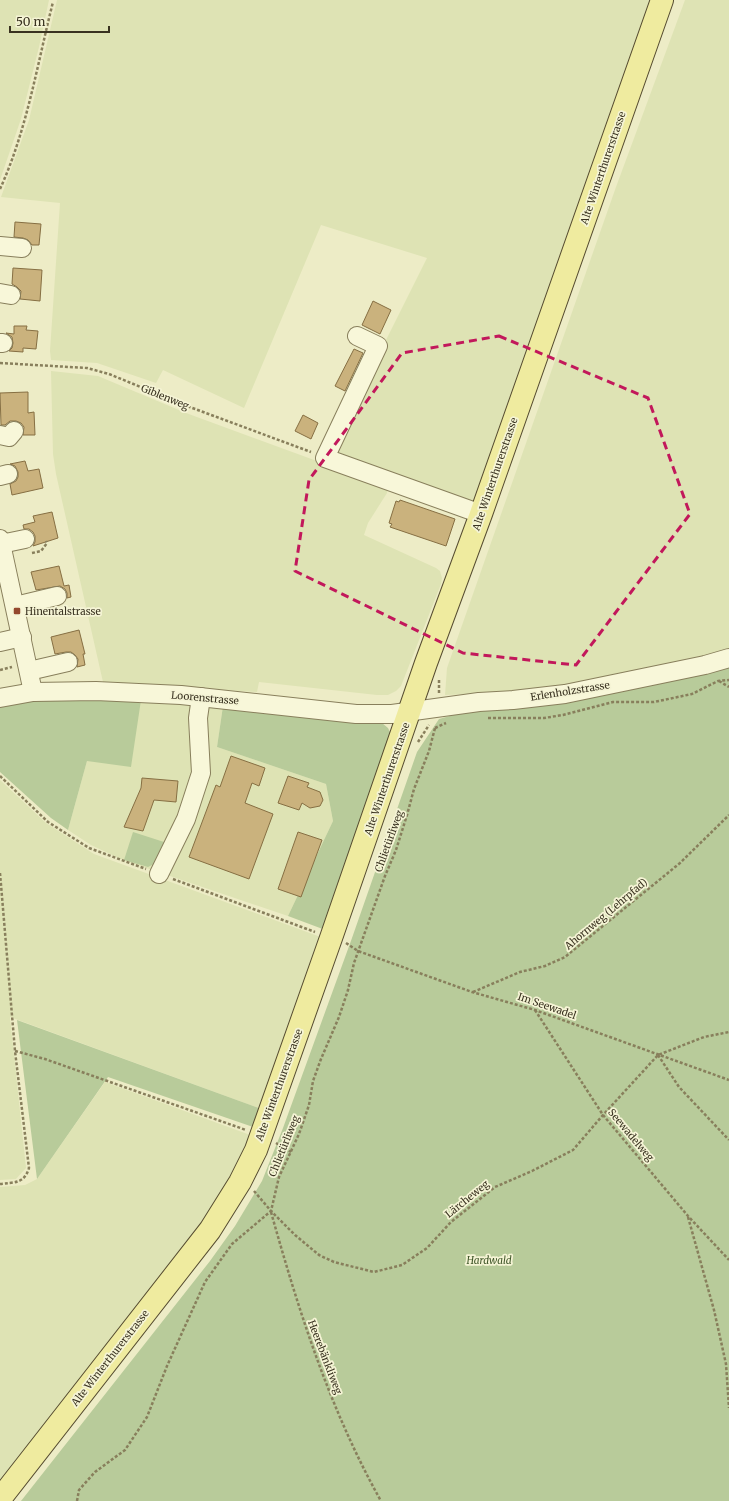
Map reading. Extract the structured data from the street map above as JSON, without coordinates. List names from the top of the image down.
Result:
{
  "streets": {
    "main road": ["Alte Winterthurerstrasse"],
    "street": ["Erlenholzstrasse", "Loorenstrasse"],
    "path": [
      "Giblenweg",
      "Chlietürliweg",
      "Ahornweg (Lehrpfad)",
      "Im Seewadel",
      "Seewadelweg",
      "Lärcheweg",
      "Heerebänkliweg"
    ]
  },
  "crossings": [
    ["Alte Winterthurerstrasse", "Erlenholzstrasse"],
    ["Alte Winterthurerstrasse", "Loorenstrasse"],
    ["Alte Winterthurerstrasse", "Lärcheweg"],
    ["Erlenholzstrasse", "Loorenstrasse"],
    ["Chlietürliweg", "Im Seewadel"],
    ["Chlietürliweg", "Lärcheweg"],
    ["Chlietürliweg", "Heerebänkliweg"],
    ["Ahornweg (Lehrpfad)", "Im Seewadel"],
    ["Im Seewadel", "Seewadelweg"],
    ["Im Seewadel", "Lärcheweg"],
    ["Seewadelweg", "Lärcheweg"],
    ["Lärcheweg", "Heerebänkliweg"]
  ],
  "parks": ["Hardwald"],
  "places": {
    "transit": ["Hinentalstrasse"]
  },
  "scale_bar": "50 m"
}
